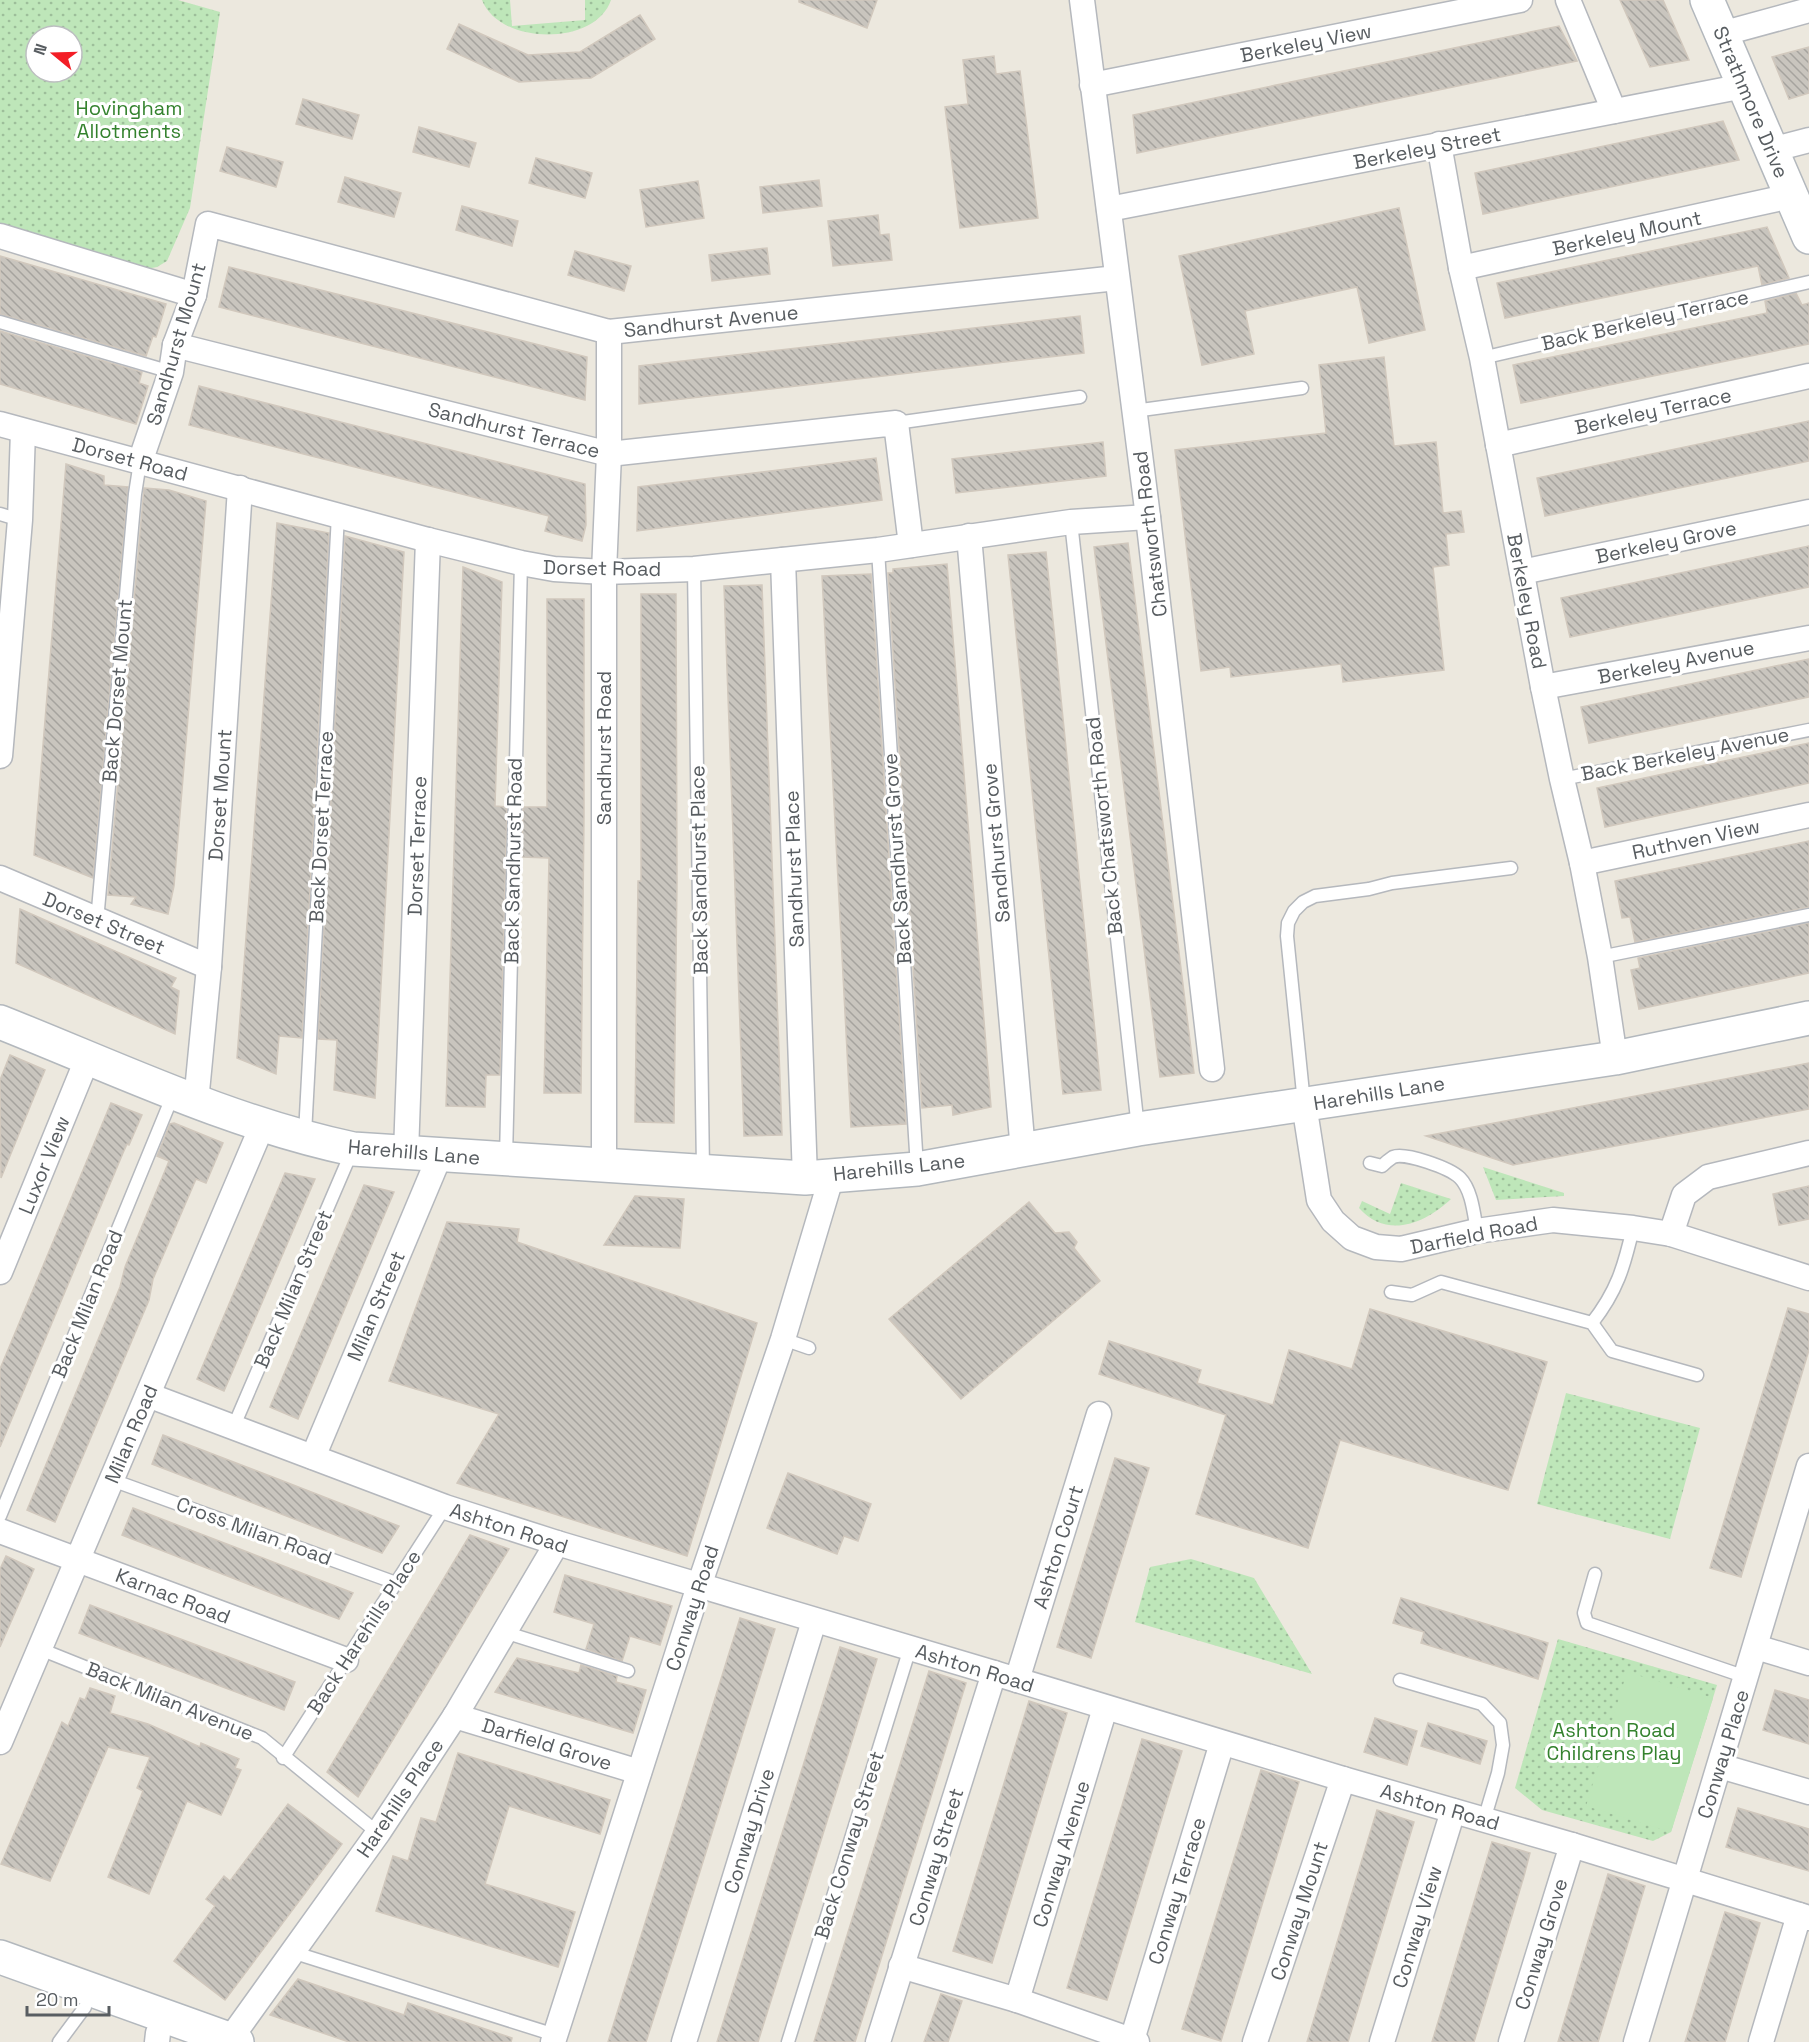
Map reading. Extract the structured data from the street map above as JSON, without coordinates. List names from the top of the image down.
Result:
{
  "streets": {
    "main road": ["Strathmore Drive", "Harehills Lane"],
    "street": [
      "Berkeley View",
      "Berkeley Street",
      "Berkeley Mount",
      "Sandhurst Avenue",
      "Sandhurst Mount",
      "Berkeley Terrace",
      "Sandhurst Terrace",
      "Dorset Road",
      "Chatsworth Road",
      "Berkeley Grove",
      "Berkeley Road",
      "Berkeley Avenue",
      "Sandhurst Road",
      "Dorset Mount",
      "Ruthven View",
      "Sandhurst Grove",
      "Dorset Terrace",
      "Sandhurst Place",
      "Dorset Street",
      "Luxor View",
      "Darfield Road",
      "Milan Street",
      "Milan Road",
      "Ashton Road",
      "Ashton Court",
      "Karnac Road",
      "Conway Road",
      "Darfield Grove",
      "Conway Place",
      "Harehills Place",
      "Conway Drive",
      "Conway Avenue",
      "Conway Street",
      "Conway Terrace",
      "Conway Mount",
      "Conway View",
      "Conway Grove"
    ],
    "lane": [
      "Back Berkeley Terrace",
      "Back Dorset Mount",
      "Back Berkeley Avenue",
      "Back Chatsworth Road",
      "Back Dorset Terrace",
      "Back Sandhurst Grove",
      "Back Sandhurst Road",
      "Back Sandhurst Place",
      "Back Milan Street",
      "Back Milan Road",
      "Cross Milan Road",
      "Back Harehills Place",
      "Back Milan Avenue",
      "Back Conway Street"
    ]
  },
  "crossings": [
    ["Berkeley View", "Chatsworth Road"],
    ["Strathmore Drive", "Berkeley Street"],
    ["Strathmore Drive", "Berkeley Mount"],
    ["Berkeley Street", "Chatsworth Road"],
    ["Berkeley Street", "Berkeley Road"],
    ["Berkeley Mount", "Berkeley Road"],
    ["Back Berkeley Terrace", "Berkeley Road"],
    ["Sandhurst Avenue", "Sandhurst Mount"],
    ["Sandhurst Avenue", "Chatsworth Road"],
    ["Sandhurst Avenue", "Sandhurst Road"],
    ["Sandhurst Mount", "Sandhurst Terrace"],
    ["Sandhurst Mount", "Dorset Road"],
    ["Sandhurst Mount", "Back Dorset Mount"],
    ["Berkeley Terrace", "Berkeley Road"],
    ["Sandhurst Terrace", "Sandhurst Road"],
    ["Dorset Road", "Chatsworth Road"],
    ["Dorset Road", "Back Dorset Mount"],
    ["Dorset Road", "Sandhurst Road"],
    ["Dorset Road", "Dorset Mount"],
    ["Dorset Road", "Back Chatsworth Road"],
    ["Dorset Road", "Back Dorset Terrace"],
    ["Dorset Road", "Sandhurst Grove"],
    ["Dorset Road", "Dorset Terrace"],
    ["Dorset Road", "Back Sandhurst Grove"],
    ["Dorset Road", "Back Sandhurst Road"],
    ["Dorset Road", "Sandhurst Place"],
    ["Dorset Road", "Back Sandhurst Place"],
    ["Berkeley Grove", "Berkeley Road"],
    ["Berkeley Road", "Berkeley Avenue"],
    ["Berkeley Road", "Back Berkeley Avenue"],
    ["Berkeley Road", "Ruthven View"],
    ["Berkeley Road", "Harehills Lane"],
    ["Back Dorset Mount", "Dorset Street"],
    ["Sandhurst Road", "Harehills Lane"],
    ["Dorset Mount", "Dorset Street"],
    ["Dorset Mount", "Harehills Lane"],
    ["Dorset Mount", "Back Milan Road"],
    ["Back Chatsworth Road", "Harehills Lane"],
    ["Back Dorset Terrace", "Harehills Lane"],
    ["Sandhurst Grove", "Harehills Lane"],
    ["Dorset Terrace", "Harehills Lane"],
    ["Back Sandhurst Grove", "Harehills Lane"],
    ["Back Sandhurst Road", "Harehills Lane"],
    ["Sandhurst Place", "Harehills Lane"],
    ["Sandhurst Place", "Conway Road"],
    ["Back Sandhurst Place", "Harehills Lane"],
    ["Harehills Lane", "Luxor View"],
    ["Harehills Lane", "Darfield Road"],
    ["Harehills Lane", "Back Milan Street"],
    ["Harehills Lane", "Back Milan Road"],
    ["Harehills Lane", "Milan Street"],
    ["Harehills Lane", "Milan Road"],
    ["Harehills Lane", "Conway Road"],
    ["Back Milan Street", "Ashton Road"],
    ["Milan Street", "Ashton Road"],
    ["Milan Road", "Ashton Road"],
    ["Milan Road", "Cross Milan Road"],
    ["Milan Road", "Karnac Road"],
    ["Milan Road", "Back Milan Avenue"],
    ["Ashton Road", "Ashton Court"],
    ["Ashton Road", "Conway Road"],
    ["Ashton Road", "Back Harehills Place"],
    ["Ashton Road", "Conway Place"],
    ["Ashton Road", "Harehills Place"],
    ["Ashton Road", "Conway Drive"],
    ["Ashton Road", "Back Conway Street"],
    ["Ashton Road", "Conway Avenue"],
    ["Ashton Road", "Conway Street"],
    ["Ashton Road", "Conway Terrace"],
    ["Ashton Road", "Conway Mount"],
    ["Ashton Road", "Conway View"],
    ["Ashton Road", "Conway Grove"],
    ["Cross Milan Road", "Back Harehills Place"],
    ["Karnac Road", "Back Harehills Place"],
    ["Conway Road", "Darfield Grove"],
    ["Back Harehills Place", "Back Milan Avenue"],
    ["Back Milan Avenue", "Harehills Place"],
    ["Darfield Grove", "Harehills Place"]
  ],
  "parks": ["Hovingham Allotments", "Ashton Road Childrens Play"],
  "scale_bar": "20 m",
  "north": "left"
}
